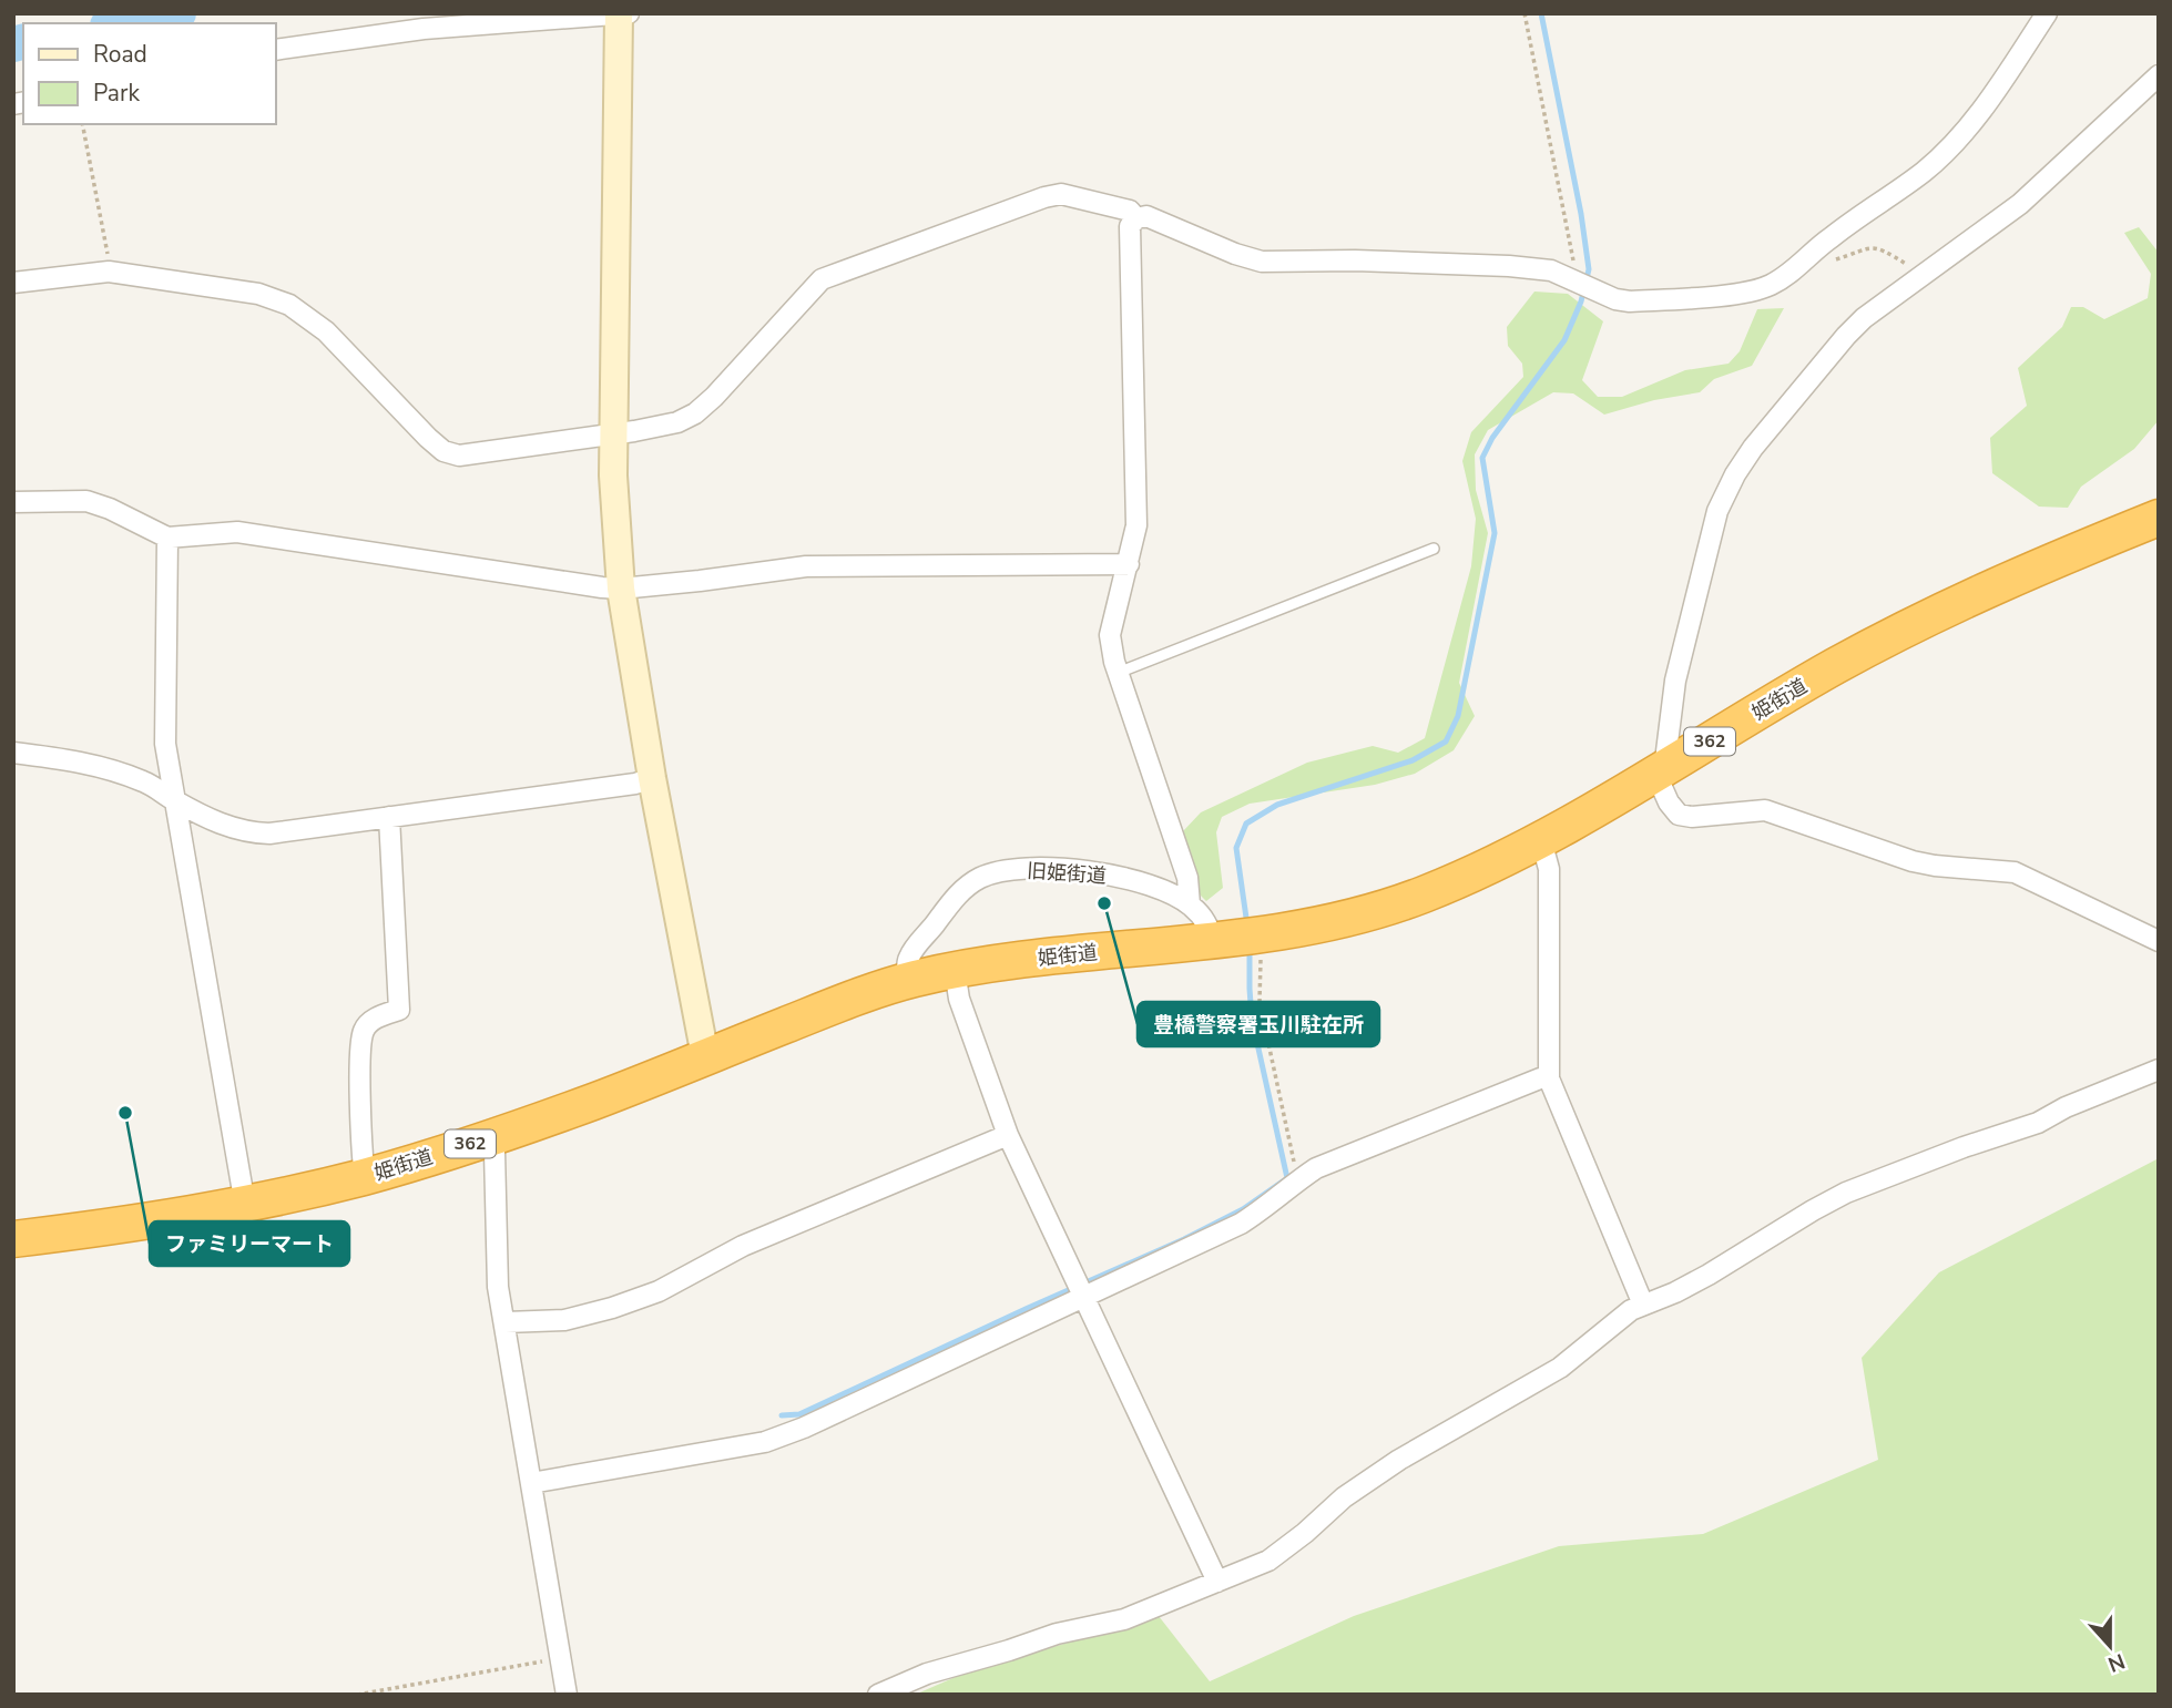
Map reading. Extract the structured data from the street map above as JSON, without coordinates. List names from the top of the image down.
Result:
{
  "streets": {
    "highway": ["姫街道", "362"],
    "street": ["旧姫街道"]
  },
  "crossings": [
    ["姫街道", "旧姫街道"]
  ],
  "places": ["豊橋警察署玉川駐在所", "ファミリーマート"],
  "legend": ["Road", "Park"],
  "north": "bottom"
}
